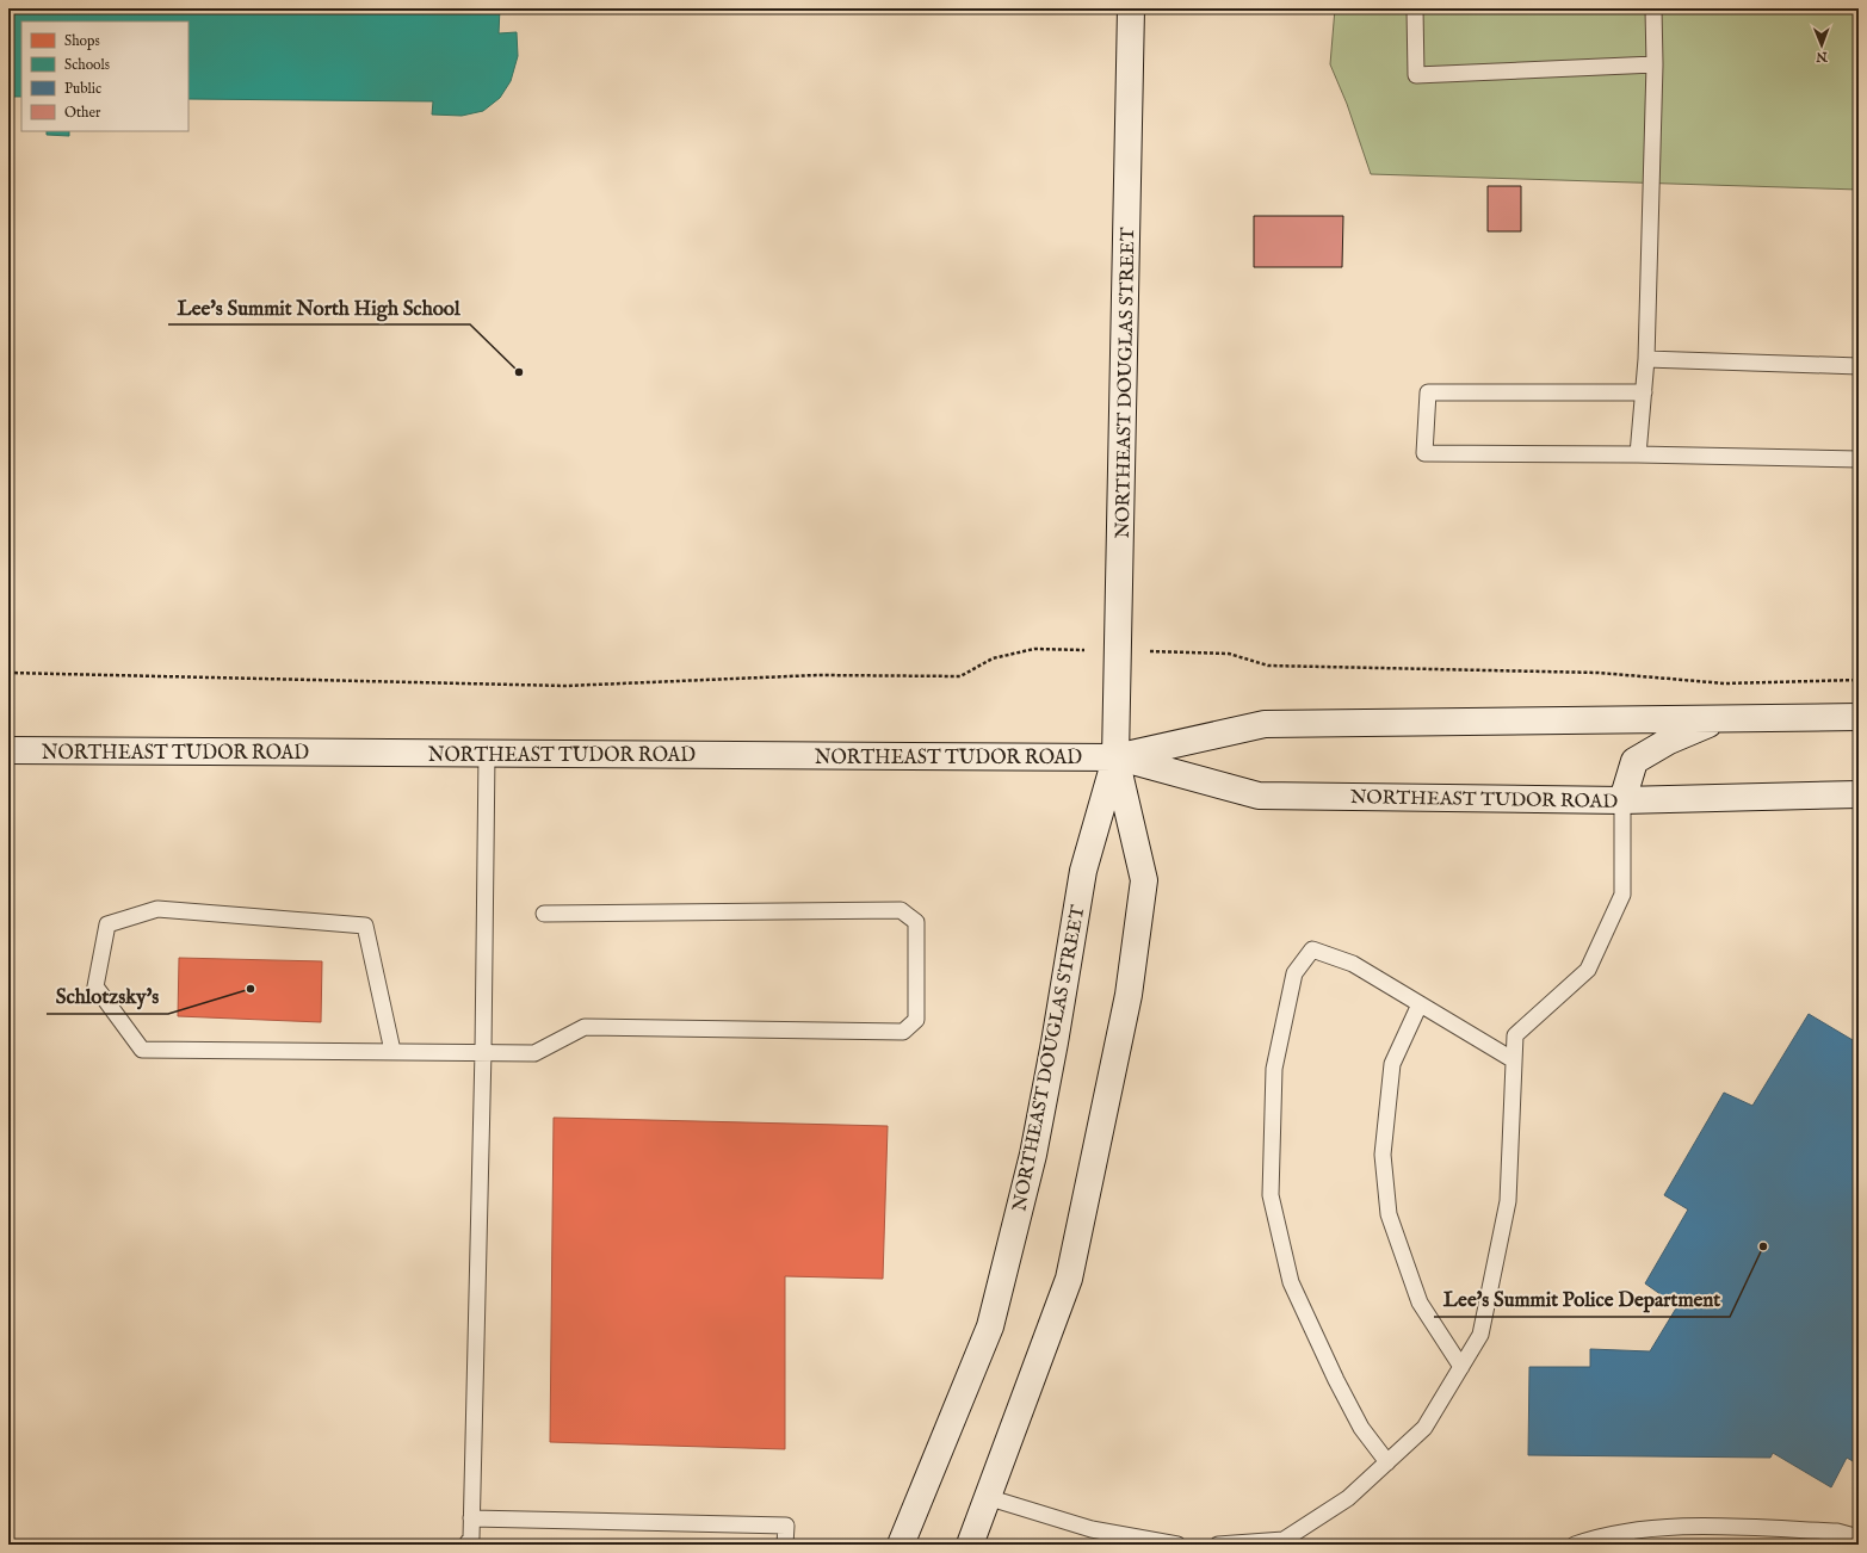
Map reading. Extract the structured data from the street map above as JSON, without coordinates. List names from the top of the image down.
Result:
{
  "streets": {
    "street": ["NORTHEAST DOUGLAS STREET", "NORTHEAST TUDOR ROAD"]
  },
  "crossings": [
    ["NORTHEAST DOUGLAS STREET", "NORTHEAST TUDOR ROAD"]
  ],
  "places": ["Lee's Summit North High School", "Schlotzsky's", "Lee's Summit Police Department"],
  "legend": [
    "Shops",
    "Schools",
    "Public",
    "Other"
  ],
  "north": "bottom"
}
